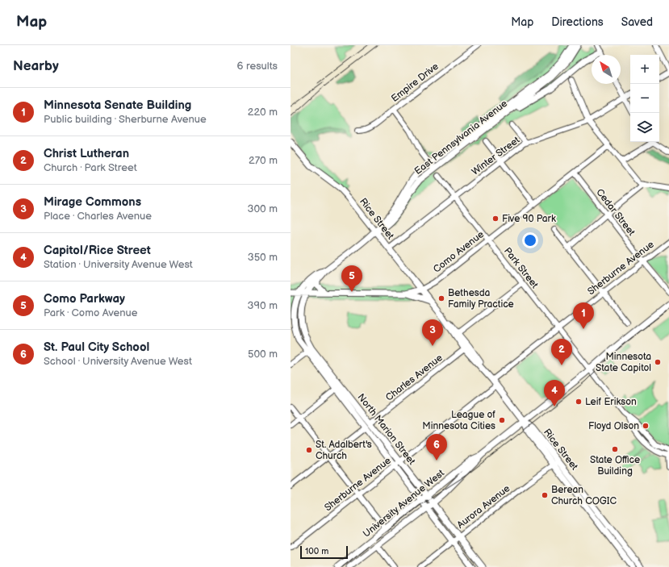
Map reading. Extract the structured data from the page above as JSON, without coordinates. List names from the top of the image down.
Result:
{
  "streets": {
    "main road": [
      "East Pennsylvania Avenue",
      "Rice Street",
      "Como Avenue",
      "North Marion Street",
      "University Avenue West"
    ],
    "street": [
      "Empire Drive",
      "Winter Street",
      "Cedar Street",
      "Park Street",
      "Sherburne Avenue",
      "Charles Avenue",
      "Aurora Avenue"
    ]
  },
  "crossings": [
    ["Empire Drive", "East Pennsylvania Avenue"],
    ["East Pennsylvania Avenue", "Rice Street"],
    ["East Pennsylvania Avenue", "North Marion Street"],
    ["Winter Street", "Rice Street"],
    ["Winter Street", "Park Street"],
    ["Cedar Street", "Como Avenue"],
    ["Cedar Street", "Sherburne Avenue"],
    ["Rice Street", "Como Avenue"],
    ["Rice Street", "Sherburne Avenue"],
    ["Rice Street", "Charles Avenue"],
    ["Rice Street", "University Avenue West"],
    ["Rice Street", "Aurora Avenue"],
    ["Como Avenue", "Park Street"],
    ["Como Avenue", "North Marion Street"],
    ["Park Street", "Sherburne Avenue"],
    ["Park Street", "University Avenue West"],
    ["Sherburne Avenue", "North Marion Street"],
    ["Charles Avenue", "North Marion Street"],
    ["North Marion Street", "University Avenue West"],
    ["North Marion Street", "Aurora Avenue"]
  ],
  "places": [
    "Five 90 Park",
    "Bethesda Family Practice",
    "Minnesota State Capitol",
    "Leif Erikson",
    "League of Minnesota Cities",
    "Floyd Olson",
    "State Office Building",
    "St. Adalbert's Church",
    "Berean Church COGIC"
  ],
  "scale_bar": "100 m",
  "north": "top left",
  "page": {
    "header": "Map",
    "nav": ["Map", "Directions", "Saved"],
    "heading": ["Nearby", "6 results"],
    "map_buttons": ["+", "−"],
    "list": [
      {
        "mark": "1",
        "name": "Minnesota Senate Building",
        "note": "Public building · Sherburne Avenue",
        "value": "220 m"
      },
      {
        "mark": "2",
        "name": "Christ Lutheran",
        "note": "Church · Park Street",
        "value": "270 m"
      },
      {
        "mark": "3",
        "name": "Mirage Commons",
        "note": "Place · Charles Avenue",
        "value": "300 m"
      },
      {
        "mark": "4",
        "name": "Capitol/Rice Street",
        "note": "Station · University Avenue West",
        "value": "350 m"
      },
      {
        "mark": "5",
        "name": "Como Parkway",
        "note": "Park · Como Avenue",
        "value": "390 m"
      },
      {
        "mark": "6",
        "name": "St. Paul City School",
        "note": "School · University Avenue West",
        "value": "500 m"
      }
    ],
    "pins": [
      "5",
      "1",
      "3",
      "2",
      "4",
      "6"
    ],
    "scale": "100 m"
  }
}
